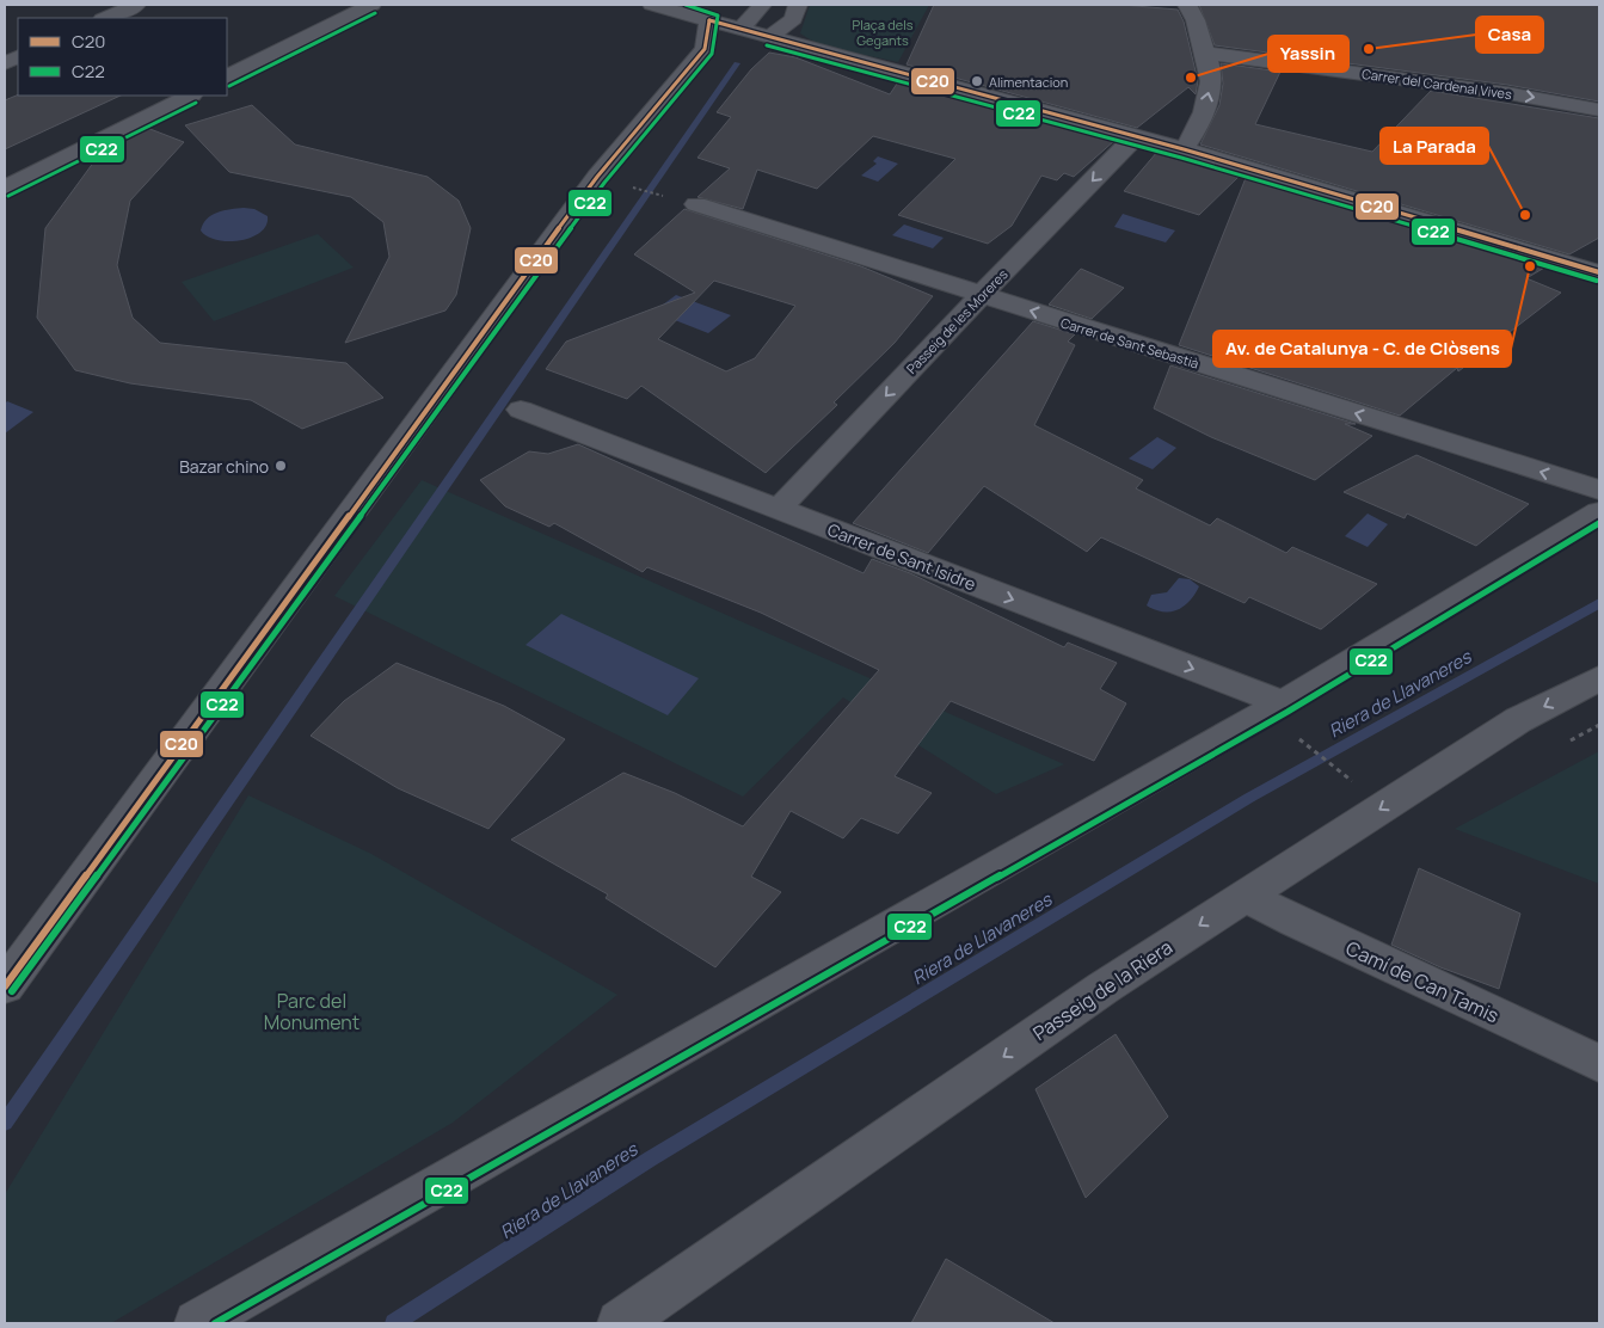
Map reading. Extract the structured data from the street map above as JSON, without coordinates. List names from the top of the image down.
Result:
{
  "streets": {
    "street": [
      "Carrer del Cardenal Vives",
      "Passeig de les Moreres",
      "Carrer de Sant Sebastià",
      "Carrer de Sant Isidre",
      "Camí de Can Tamis",
      "Passeig de la Riera"
    ]
  },
  "crossings": [
    ["Passeig de les Moreres", "Carrer de Sant Sebastià"],
    ["Passeig de les Moreres", "Carrer de Sant Isidre"],
    ["Camí de Can Tamis", "Passeig de la Riera"]
  ],
  "one_way": ["Passeig de les Moreres", "Carrer de Sant Isidre"],
  "water": ["Riera de Llavaneres"],
  "parks": ["Plaça dels Gegants", "Parc del Monument"],
  "places": [
    "Casa",
    "Yassin",
    "Alimentacion",
    "La Parada",
    "Av. de Catalunya - C. de Clòsens",
    "Bazar chino"
  ],
  "lines": ["transit line C22", "transit line C20"],
  "legend": ["C20", "C22"]
}
